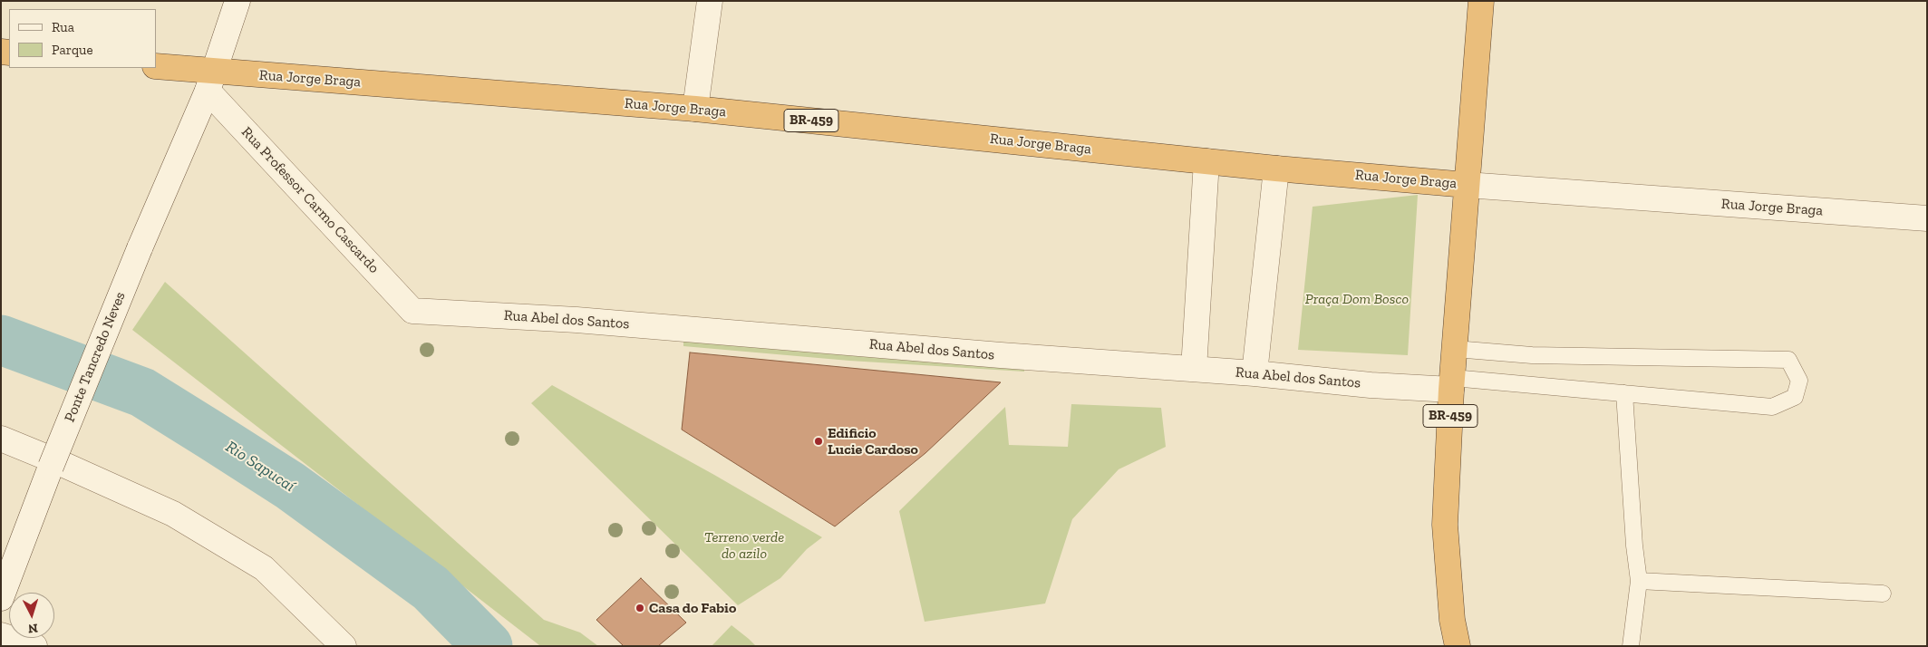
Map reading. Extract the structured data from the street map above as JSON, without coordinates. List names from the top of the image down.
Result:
{
  "streets": {
    "highway": ["Rua Jorge Braga", "BR-459"],
    "street": ["Rua Professor Carmo Cascardo", "Rua Abel dos Santos", "Ponte Tancredo Neves"]
  },
  "crossings": [
    ["Rua Jorge Braga", "BR-459"],
    ["Rua Jorge Braga", "Rua Professor Carmo Cascardo"],
    ["Rua Jorge Braga", "Ponte Tancredo Neves"],
    ["BR-459", "Rua Abel dos Santos"],
    ["Rua Professor Carmo Cascardo", "Rua Abel dos Santos"],
    ["Rua Professor Carmo Cascardo", "Ponte Tancredo Neves"]
  ],
  "water": ["Rio Sapucaí"],
  "parks": ["Praça Dom Bosco", "Terreno verde do azilo"],
  "places": ["Edificio Lucie Cardoso", "Casa do Fabio"],
  "legend": ["Rua", "Parque"],
  "north": "bottom"
}
